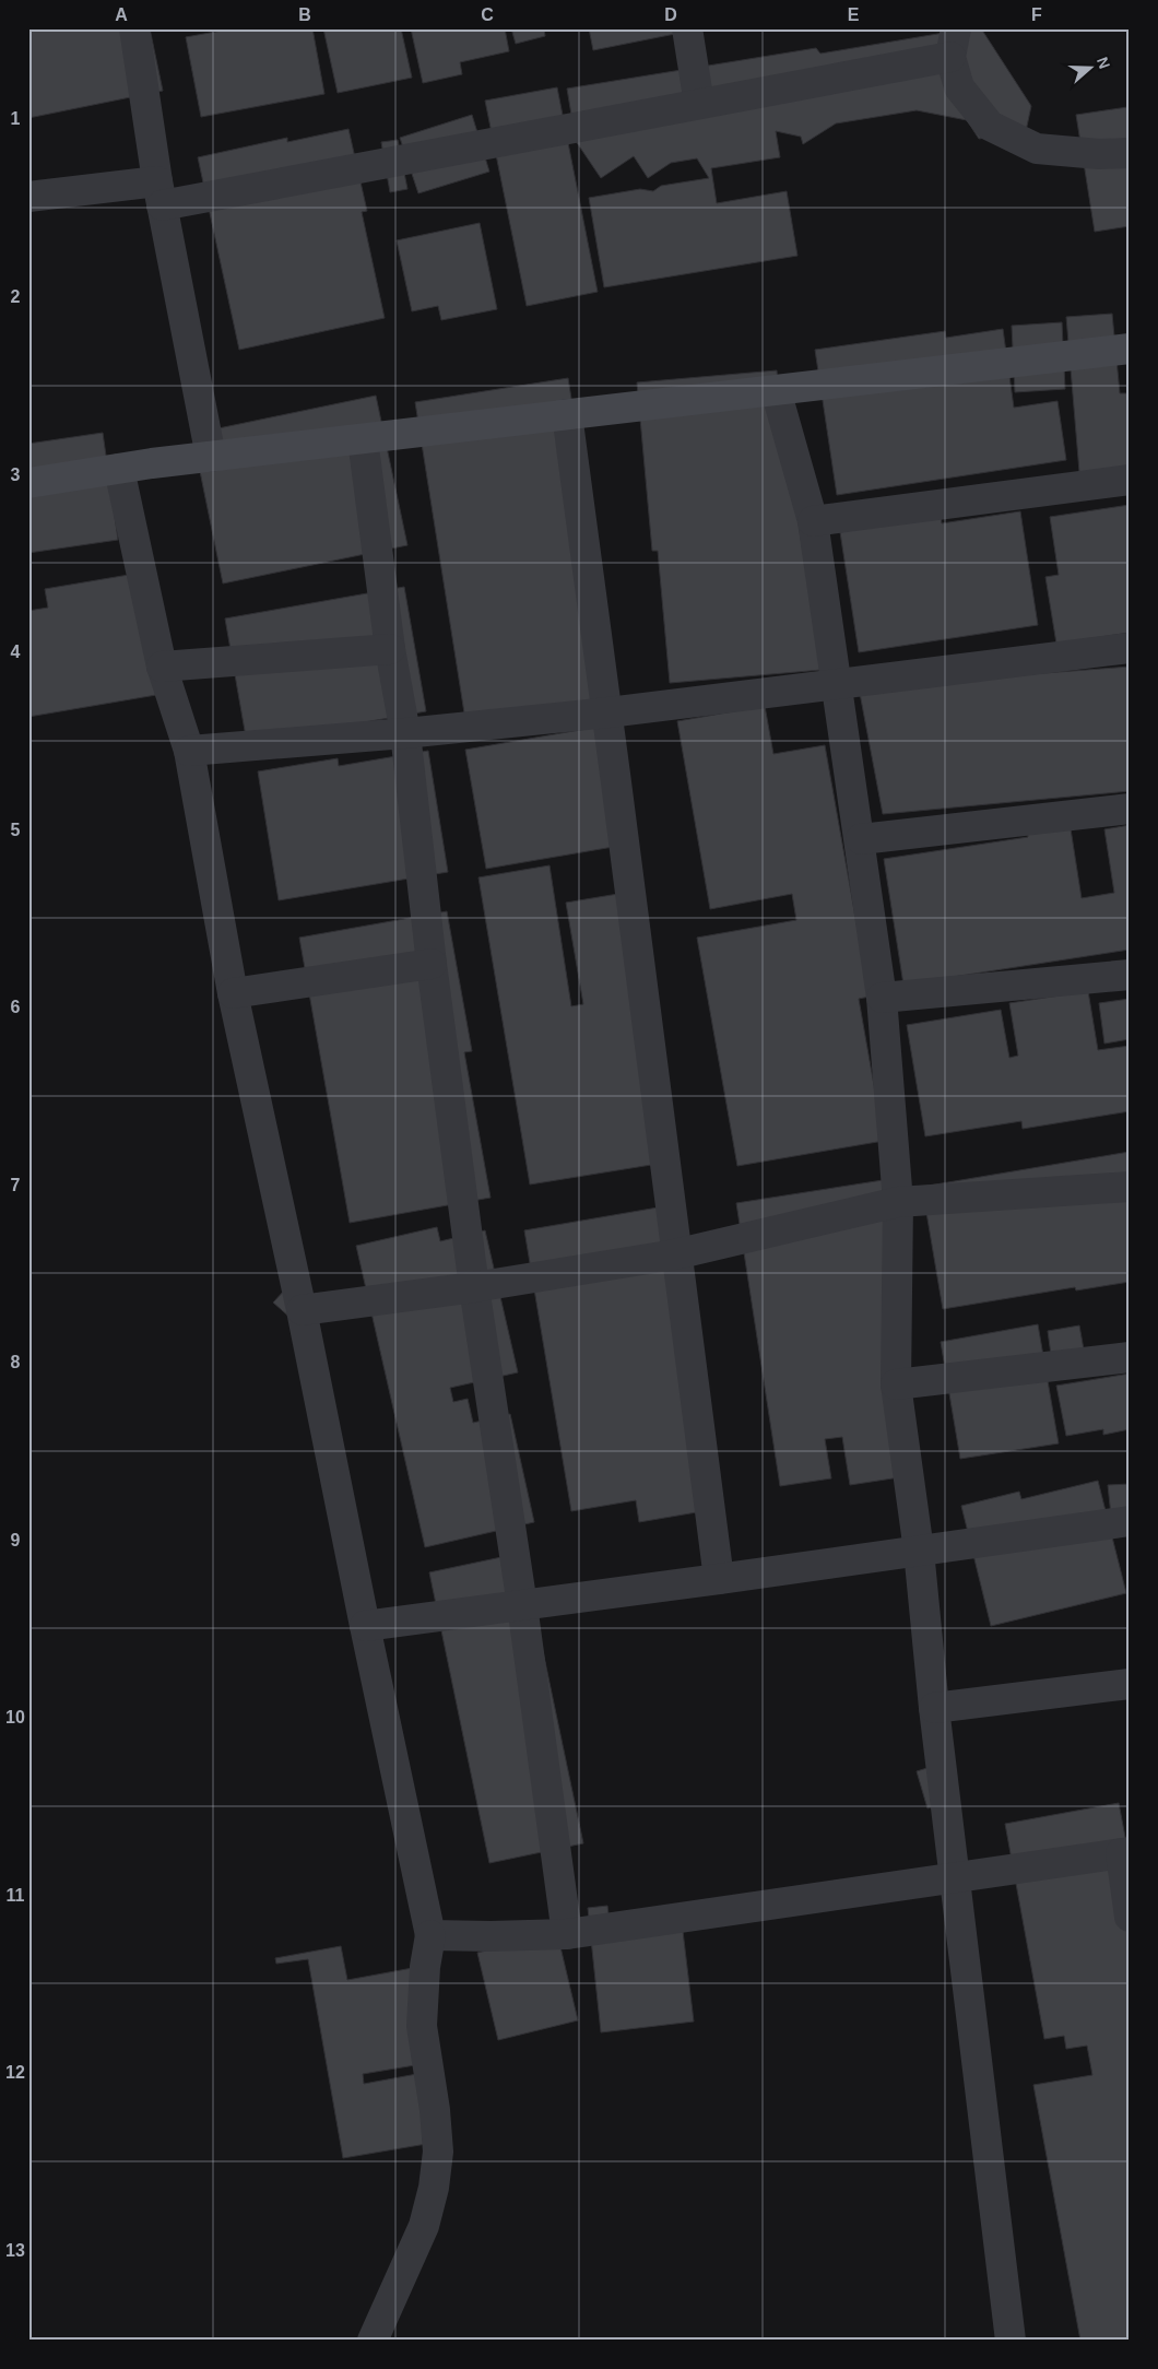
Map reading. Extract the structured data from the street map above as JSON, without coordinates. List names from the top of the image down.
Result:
{
  "north": "right",
  "grid": {
    "columns": [
      "A",
      "B",
      "C",
      "D",
      "E",
      "F"
    ],
    "rows": [
      "1",
      "2",
      "3",
      "4",
      "5",
      "6",
      "7",
      "8",
      "9",
      "10",
      "11",
      "12",
      "13"
    ]
  }
}
